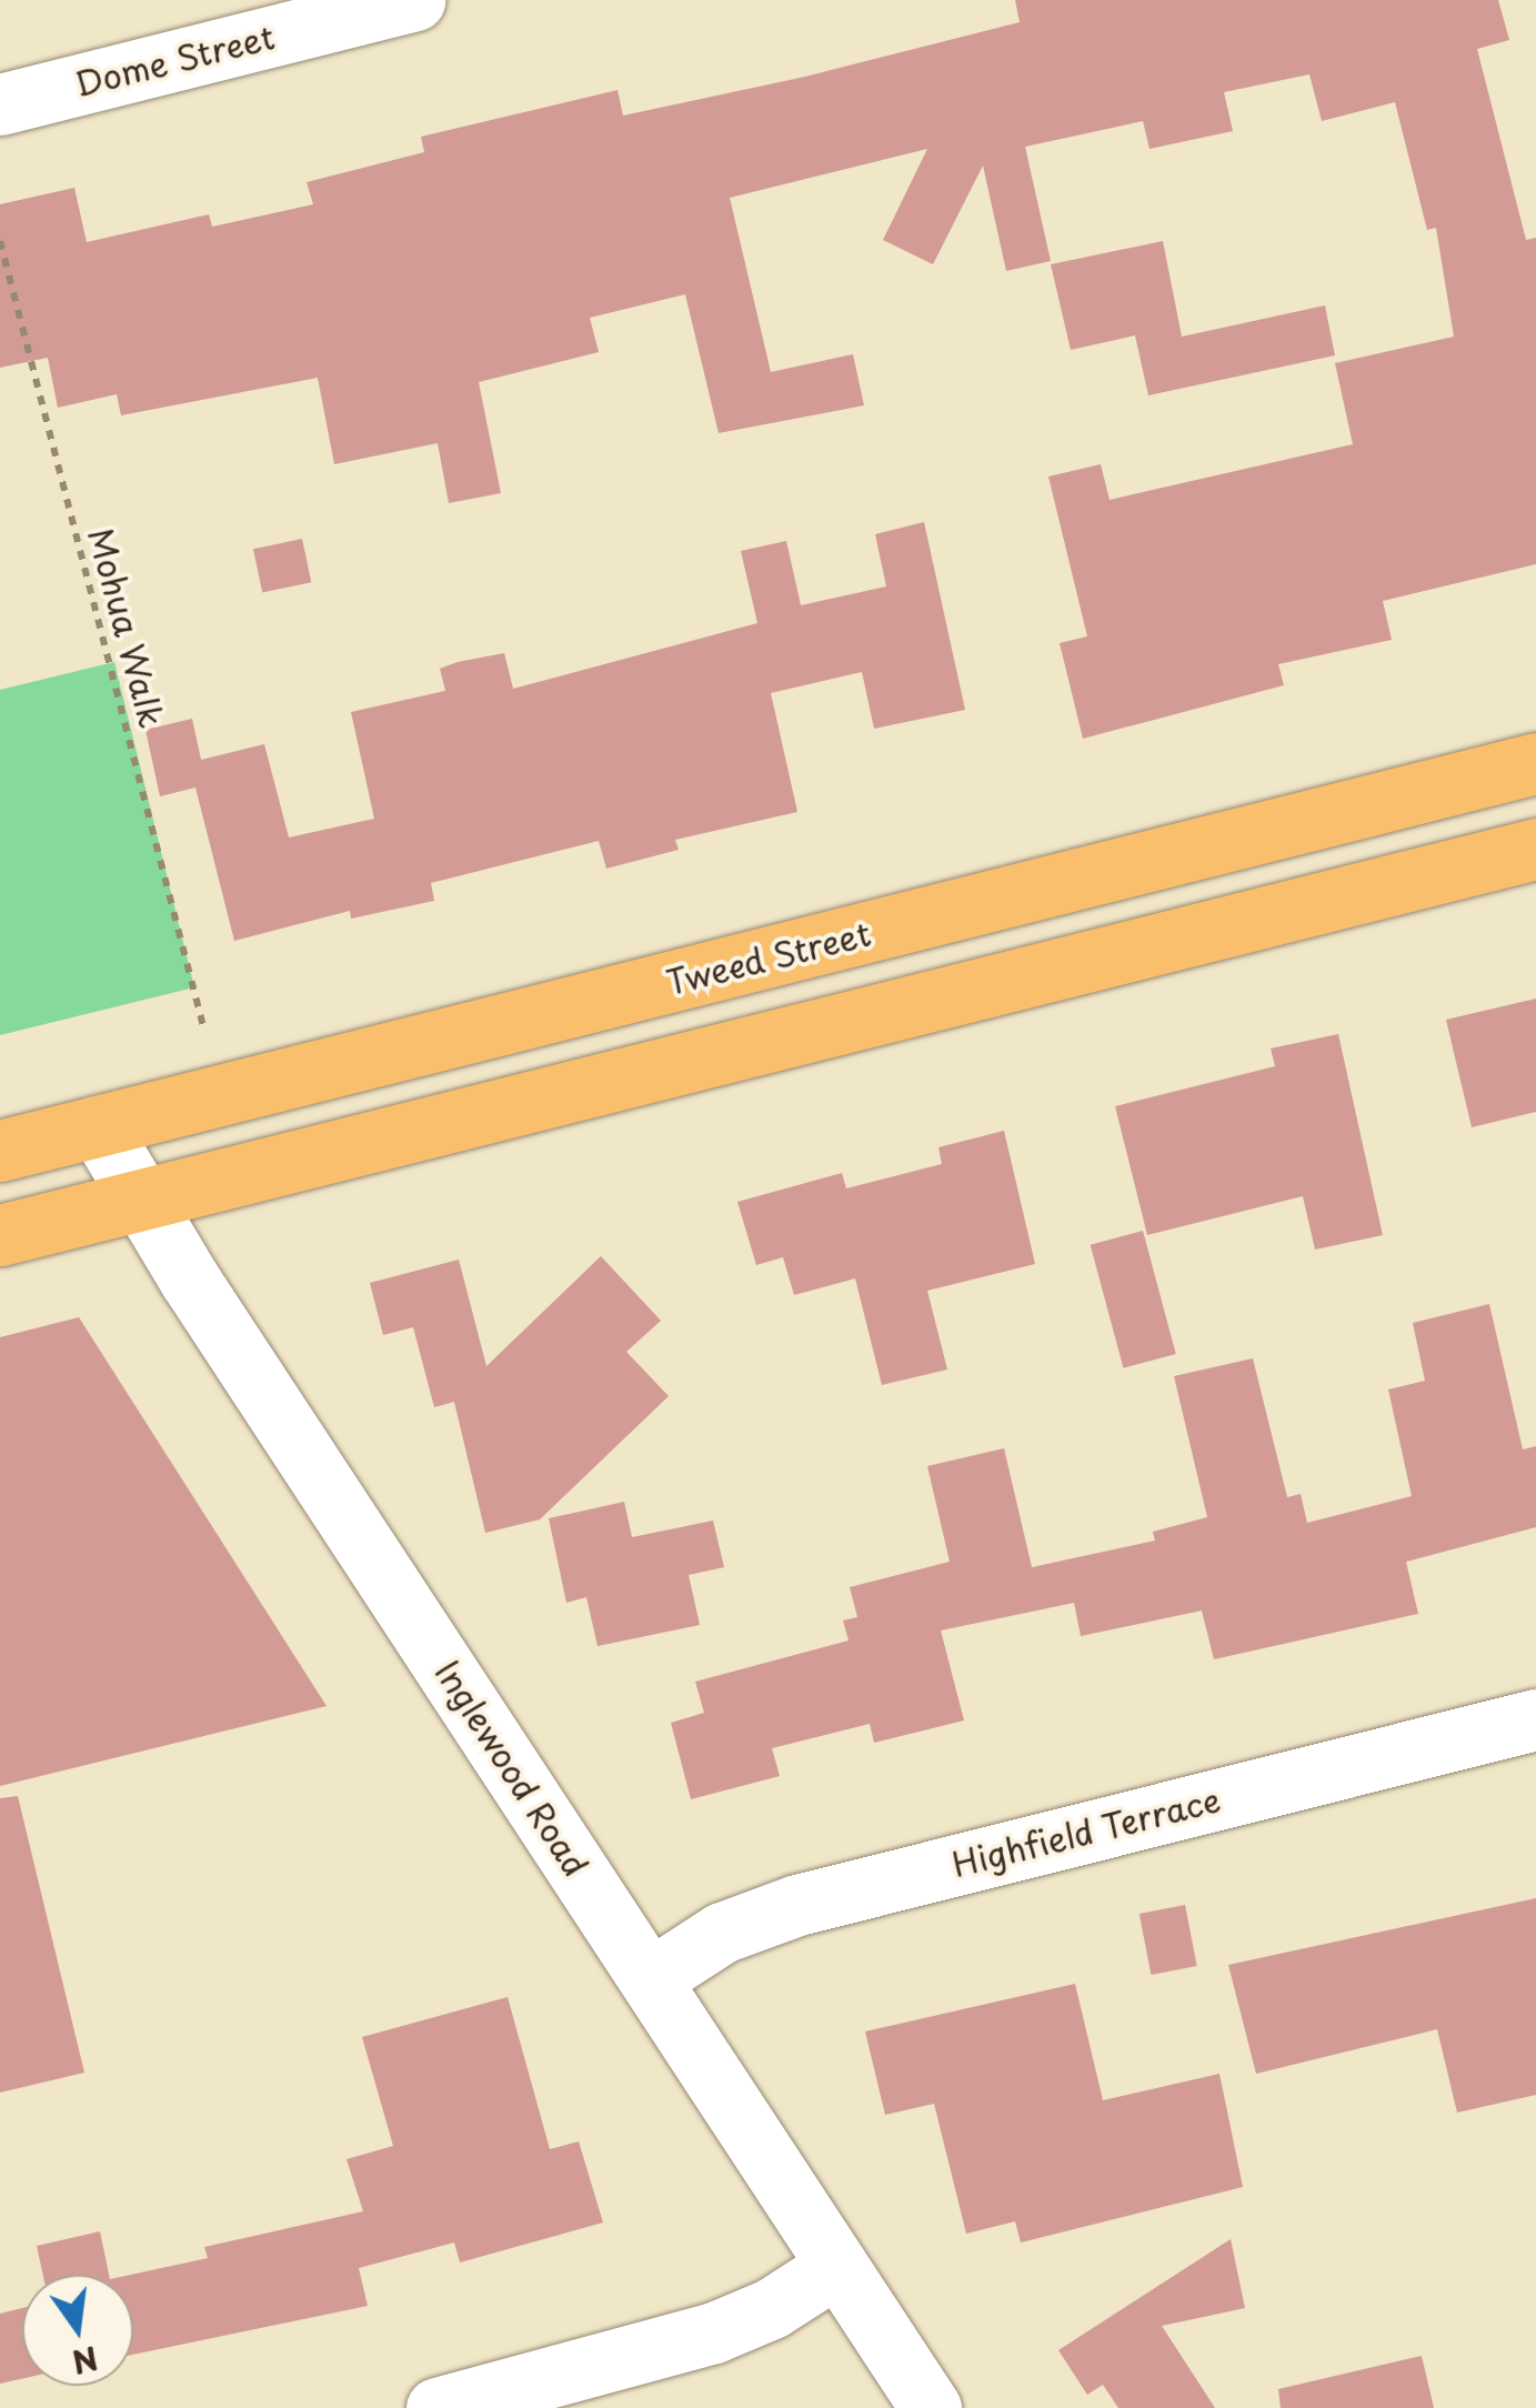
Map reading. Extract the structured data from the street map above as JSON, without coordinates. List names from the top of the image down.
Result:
{
  "streets": {
    "main road": ["Tweed Street"],
    "street": ["Dome Street", "Inglewood Road", "Highfield Terrace"],
    "path": ["Mohua Walk"]
  },
  "crossings": [
    ["Tweed Street", "Inglewood Road"],
    ["Inglewood Road", "Highfield Terrace"]
  ],
  "north": "bottom"
}
